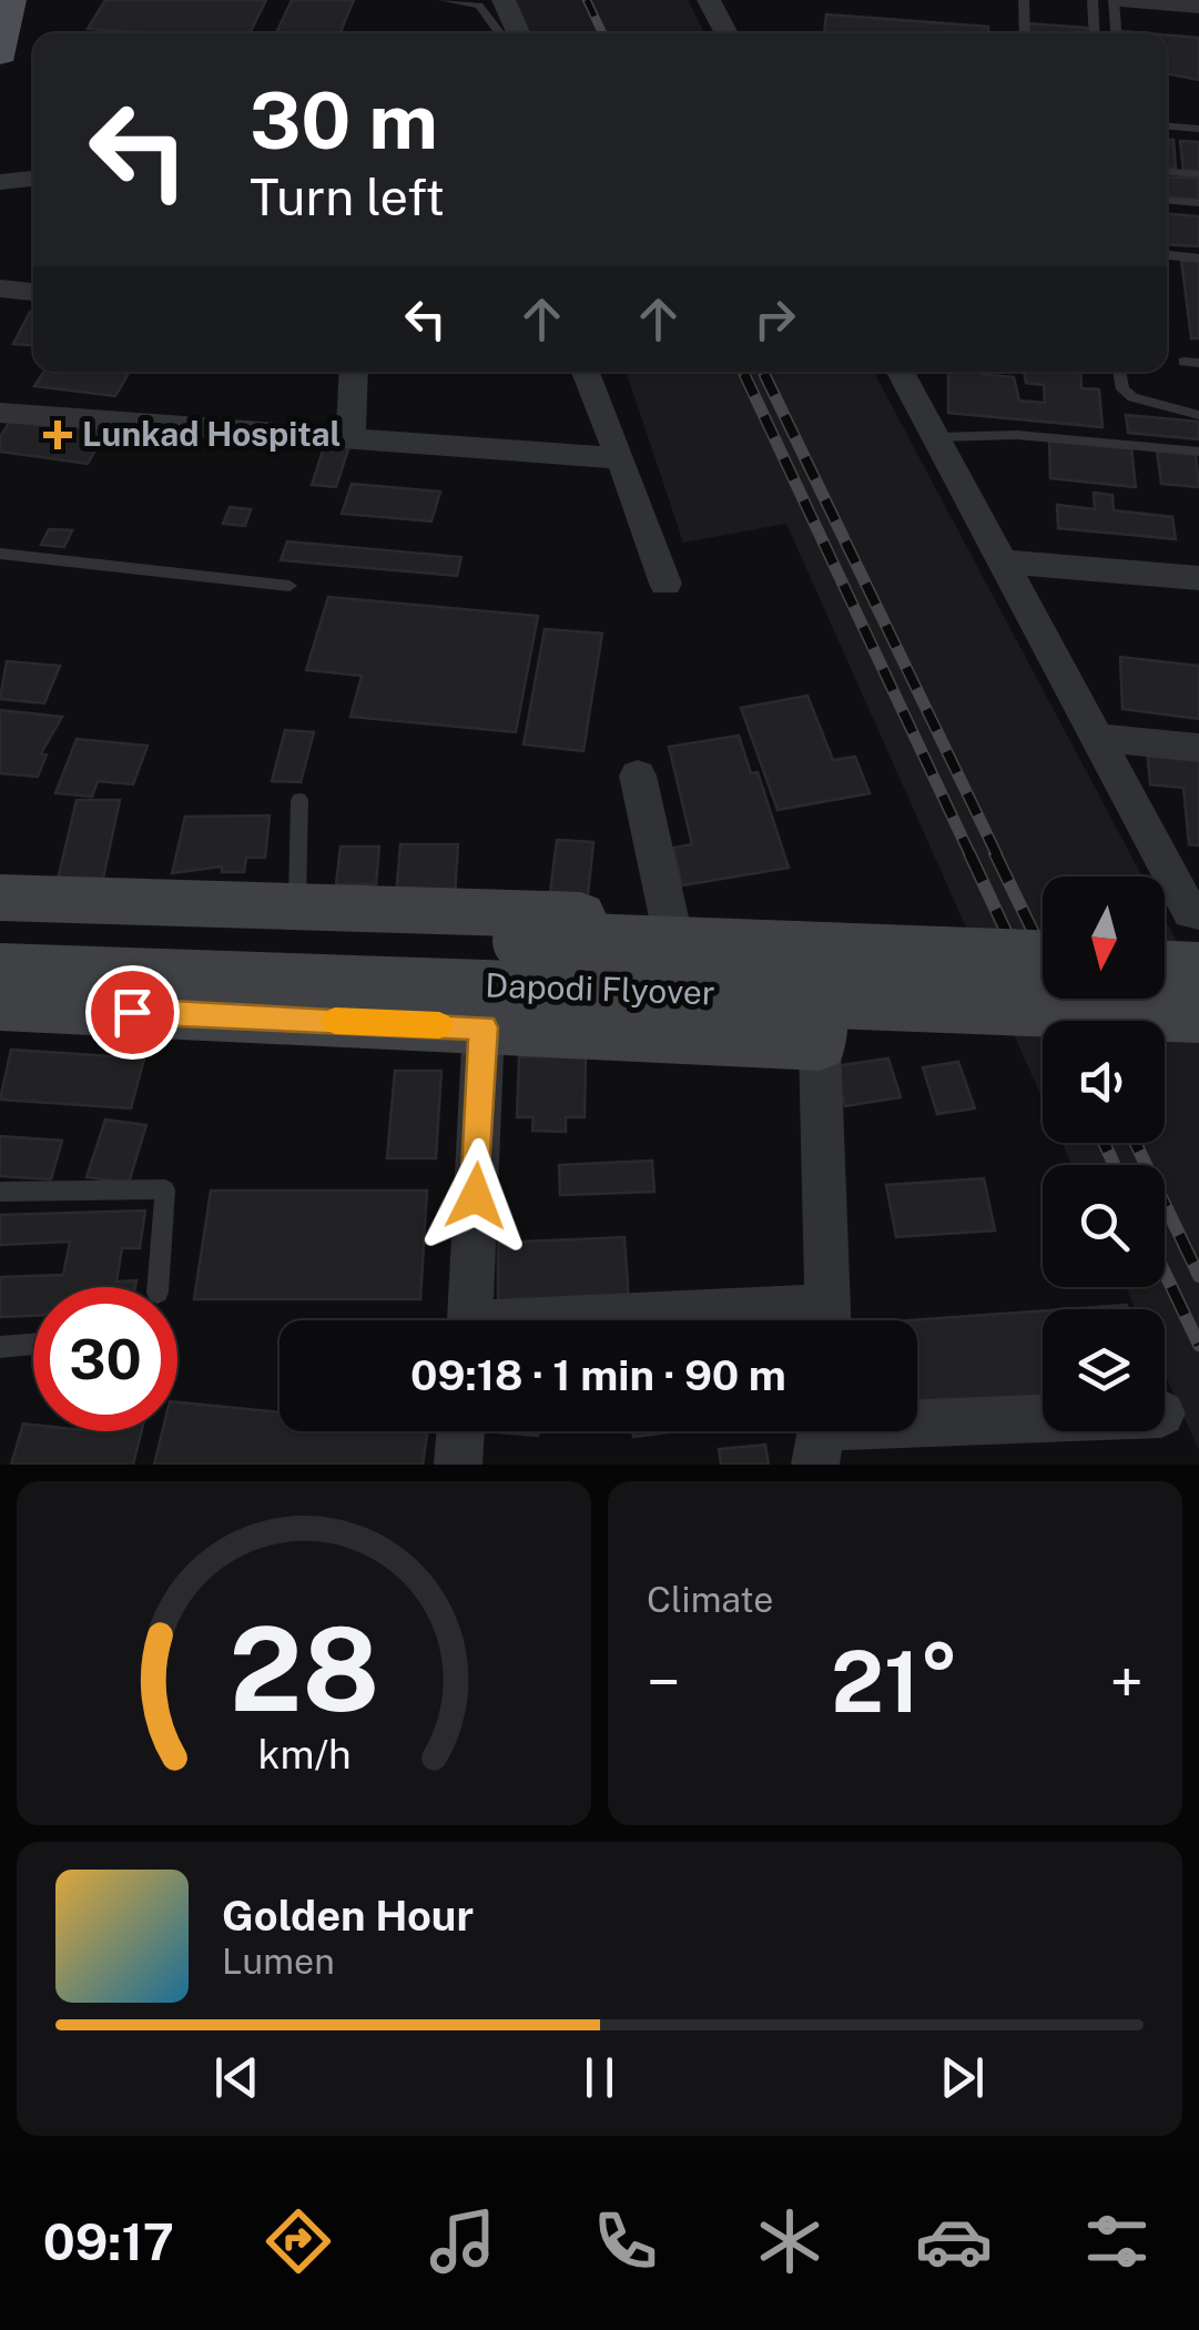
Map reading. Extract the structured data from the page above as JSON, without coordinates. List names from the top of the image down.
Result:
{
  "streets": {
    "main road": ["Dapodi Flyover"]
  },
  "places": {
    "health": ["Lunkad Hospital"]
  },
  "north": "bottom",
  "page": {
    "turn": ["30 m", "Turn left"],
    "limit": "30",
    "trip": "09:18 · 1 min · 90 m",
    "tile": "Climate",
    "heat": ["−", "21°", "+"],
    "song": ["Golden Hour", "Lumen"],
    "tabs": "09:17",
    "gauge": ["28", "km/h"]
  }
}
